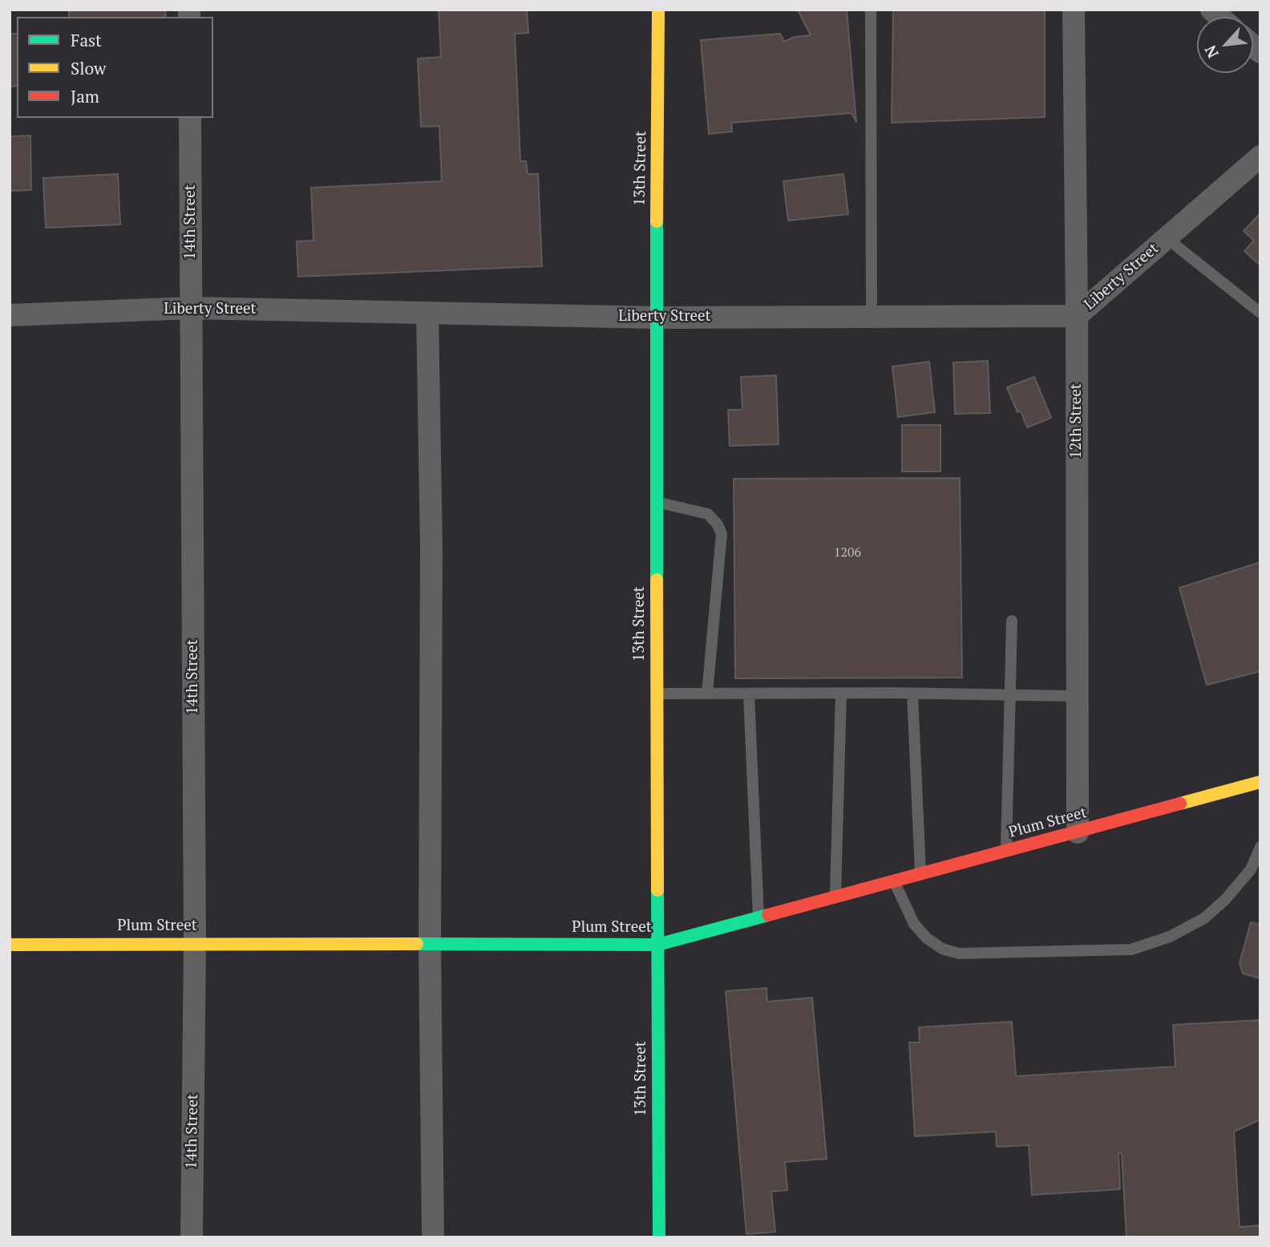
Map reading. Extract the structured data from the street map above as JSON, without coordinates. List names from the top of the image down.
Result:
{
  "streets": {
    "street": [
      "13th Street",
      "14th Street",
      "Liberty Street",
      "12th Street",
      "Plum Street"
    ]
  },
  "crossings": [
    ["13th Street", "Liberty Street"],
    ["13th Street", "Plum Street"],
    ["14th Street", "Liberty Street"],
    ["14th Street", "Plum Street"],
    ["Liberty Street", "12th Street"],
    ["12th Street", "Plum Street"]
  ],
  "house_numbers": ["1206"],
  "legend": ["Fast", "Slow", "Jam"],
  "north": "bottom left"
}
